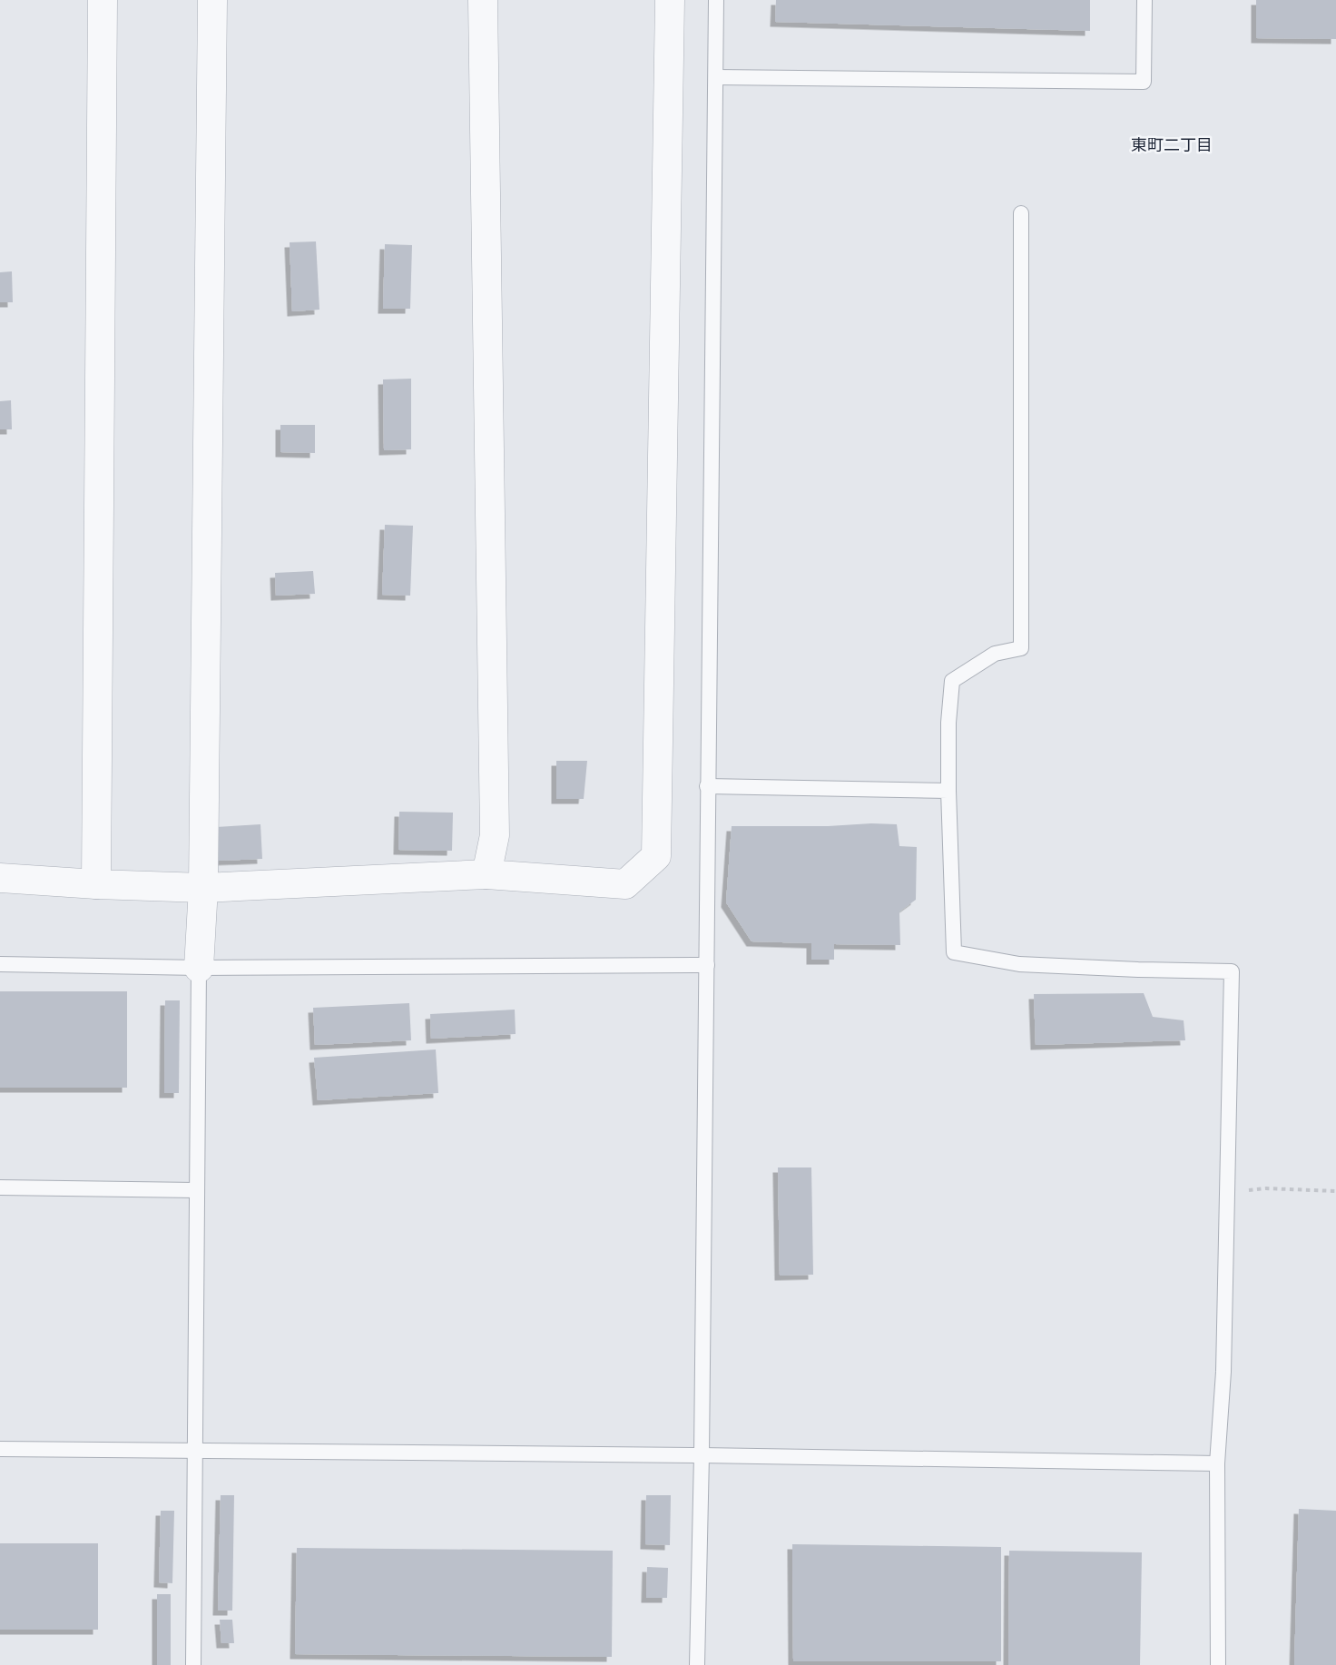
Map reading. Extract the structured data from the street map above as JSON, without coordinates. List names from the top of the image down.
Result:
{
  "districts": ["東町二丁目"]
}
